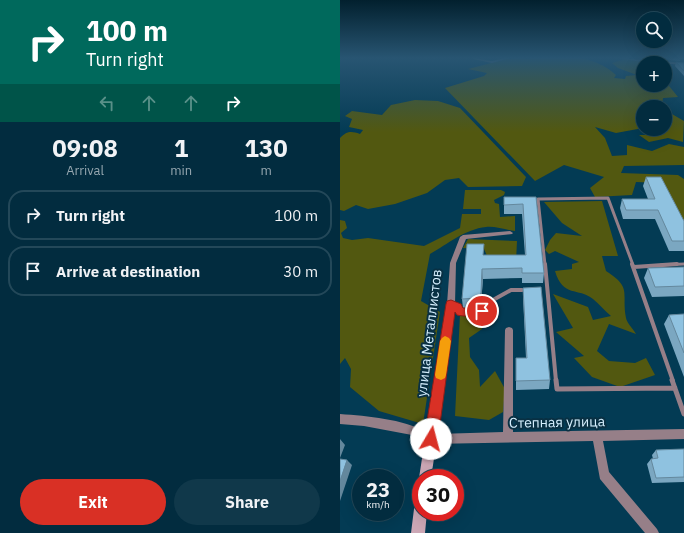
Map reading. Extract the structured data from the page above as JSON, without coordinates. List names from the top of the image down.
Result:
{
  "streets": {
    "street": ["улица Металлистов", "Степная улица"]
  },
  "crossings": [
    ["улица Металлистов", "Степная улица"]
  ],
  "page": {
    "turn": ["100 m", "Turn right"],
    "map_buttons": ["+", "−"],
    "eta": [
      "09:08",
      "Arrival",
      "1",
      "min",
      "130",
      "m"
    ],
    "list": [
      {
        "name": "Turn right",
        "value": "100 m"
      },
      {
        "name": "Arrive at destination",
        "value": "30 m"
      }
    ],
    "speed": "23 km/h",
    "limit": "30",
    "buttons": ["Exit", "Share"]
  }
}
